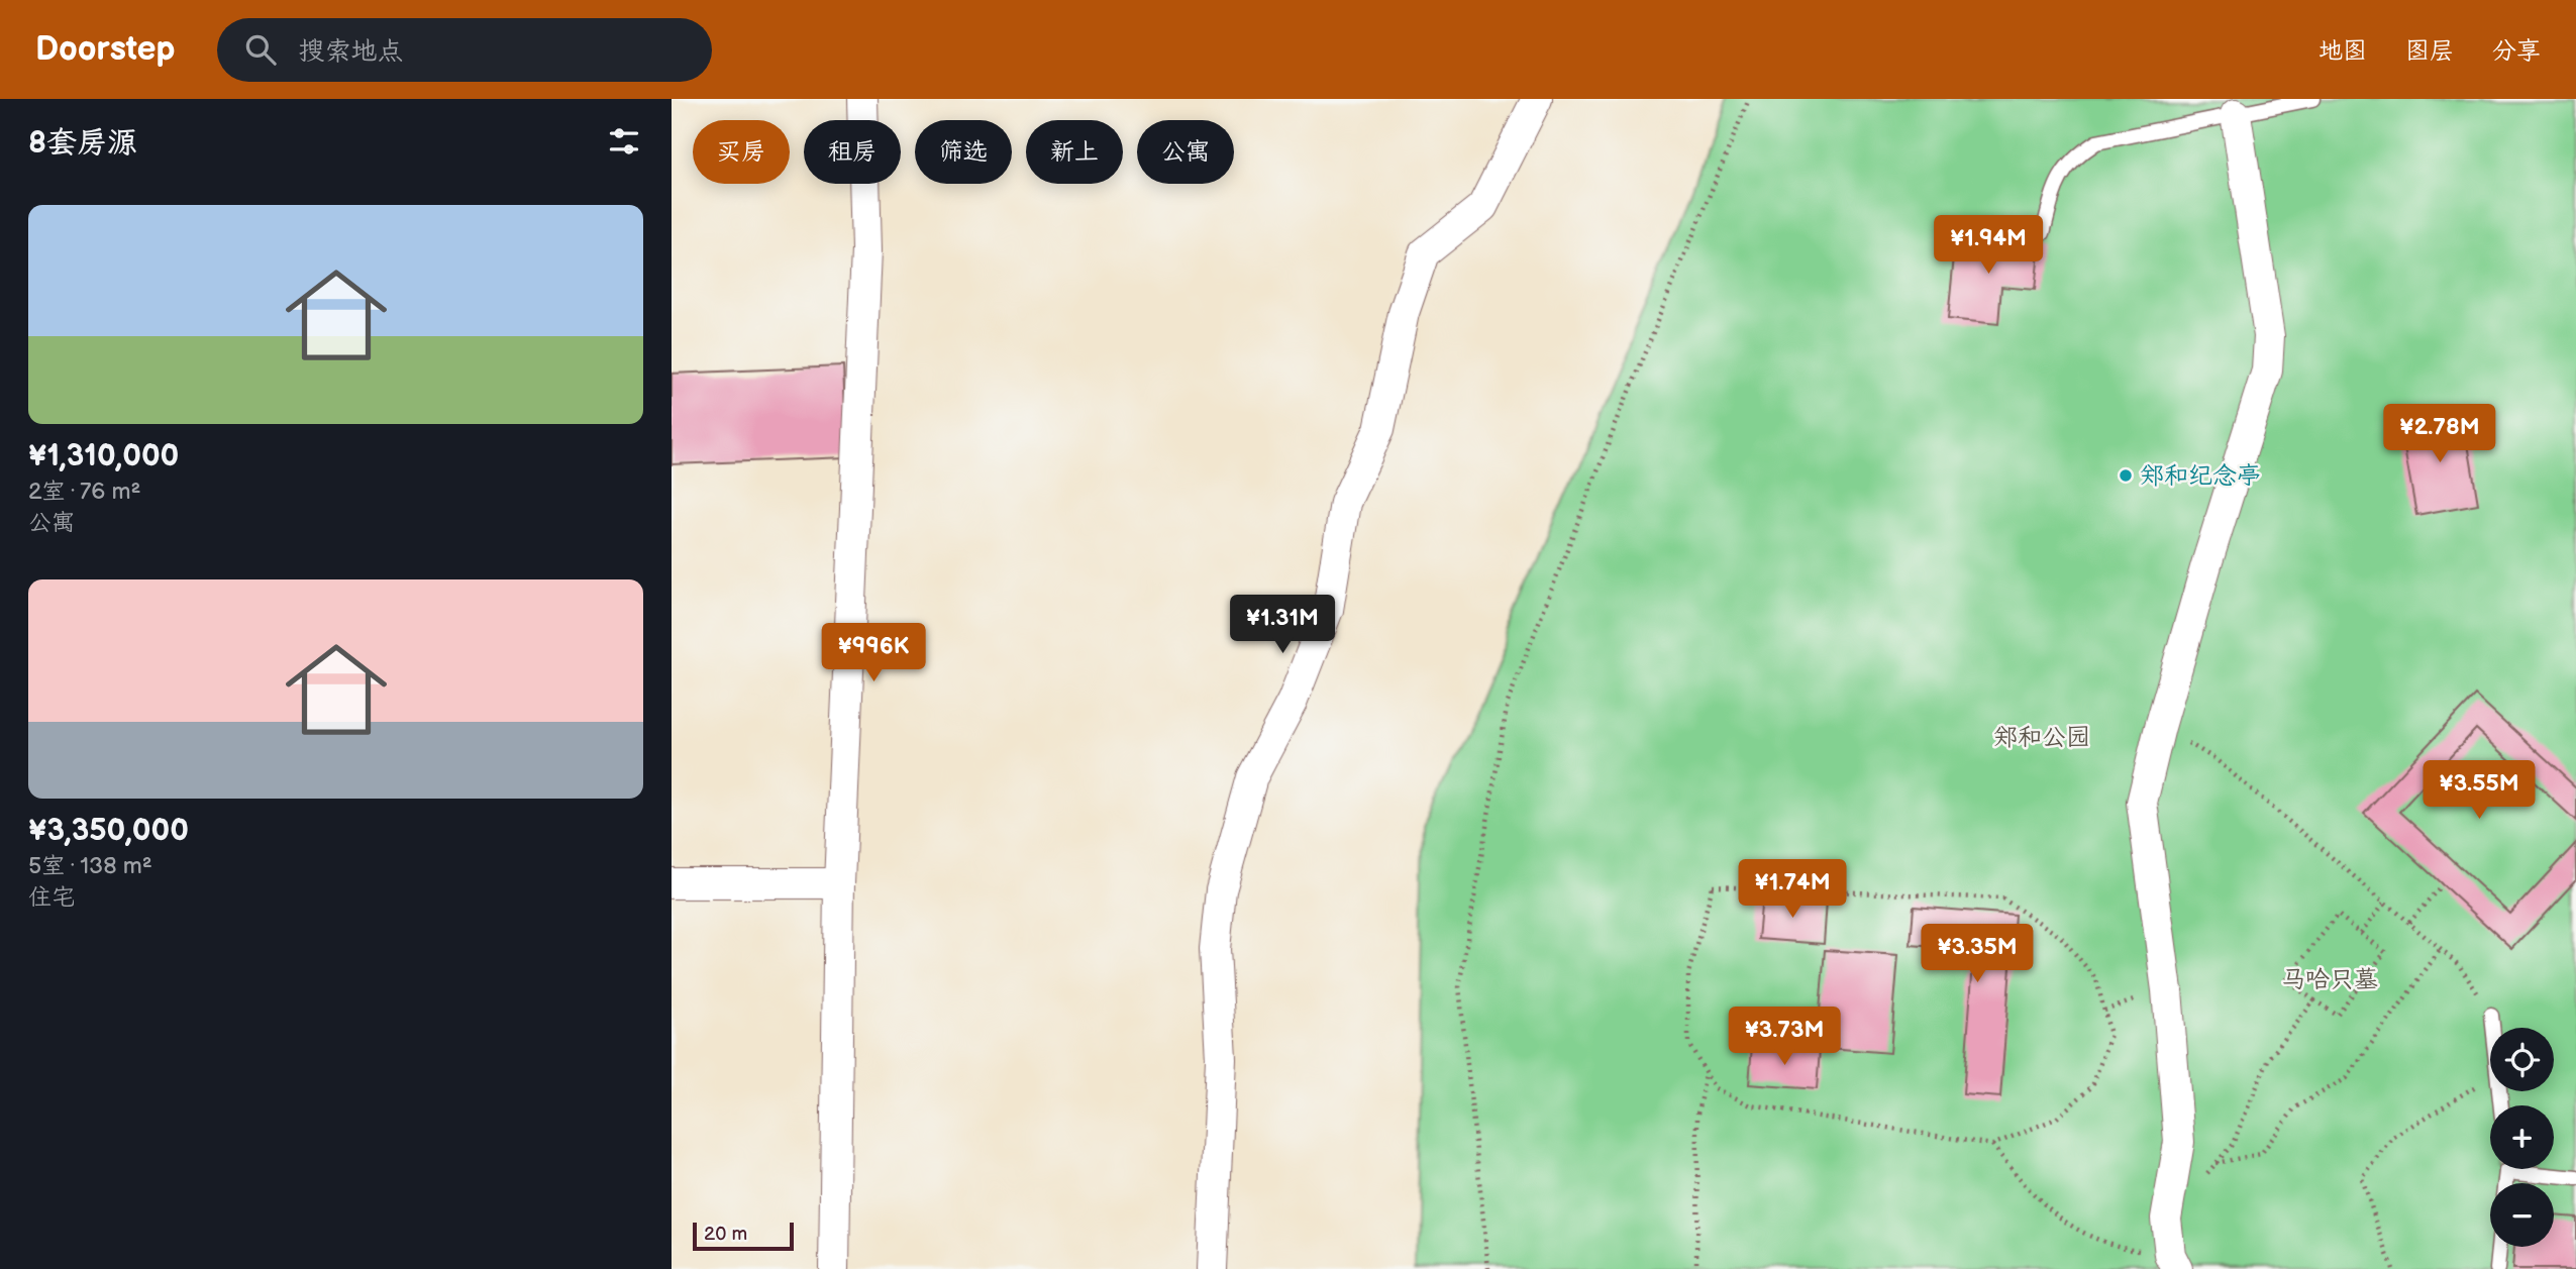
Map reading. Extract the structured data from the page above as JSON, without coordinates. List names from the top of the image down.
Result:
{
  "parks": ["郑和公园", "马哈只墓"],
  "places": ["郑和纪念亭"],
  "scale_bar": "20 m",
  "page": {
    "header": "Doorstep",
    "search": "搜索地点",
    "nav": ["地图", "图层", "分享"],
    "heading": "8套房源",
    "chip": [
      "买房",
      "租房",
      "筛选",
      "新上",
      "公寓"
    ],
    "list": [
      {
        "name": "¥1,310,000",
        "note": "2室 · 76 m² · 公寓"
      },
      {
        "name": "¥3,350,000",
        "note": "5室 · 138 m² · 住宅"
      }
    ],
    "price": [
      "¥1.94M",
      "¥2.78M",
      "¥1.31M",
      "¥996K",
      "¥3.55M",
      "¥1.74M",
      "¥3.35M",
      "¥3.73M"
    ],
    "map_buttons": ["+", "−"],
    "scale": "20 m"
  }
}
